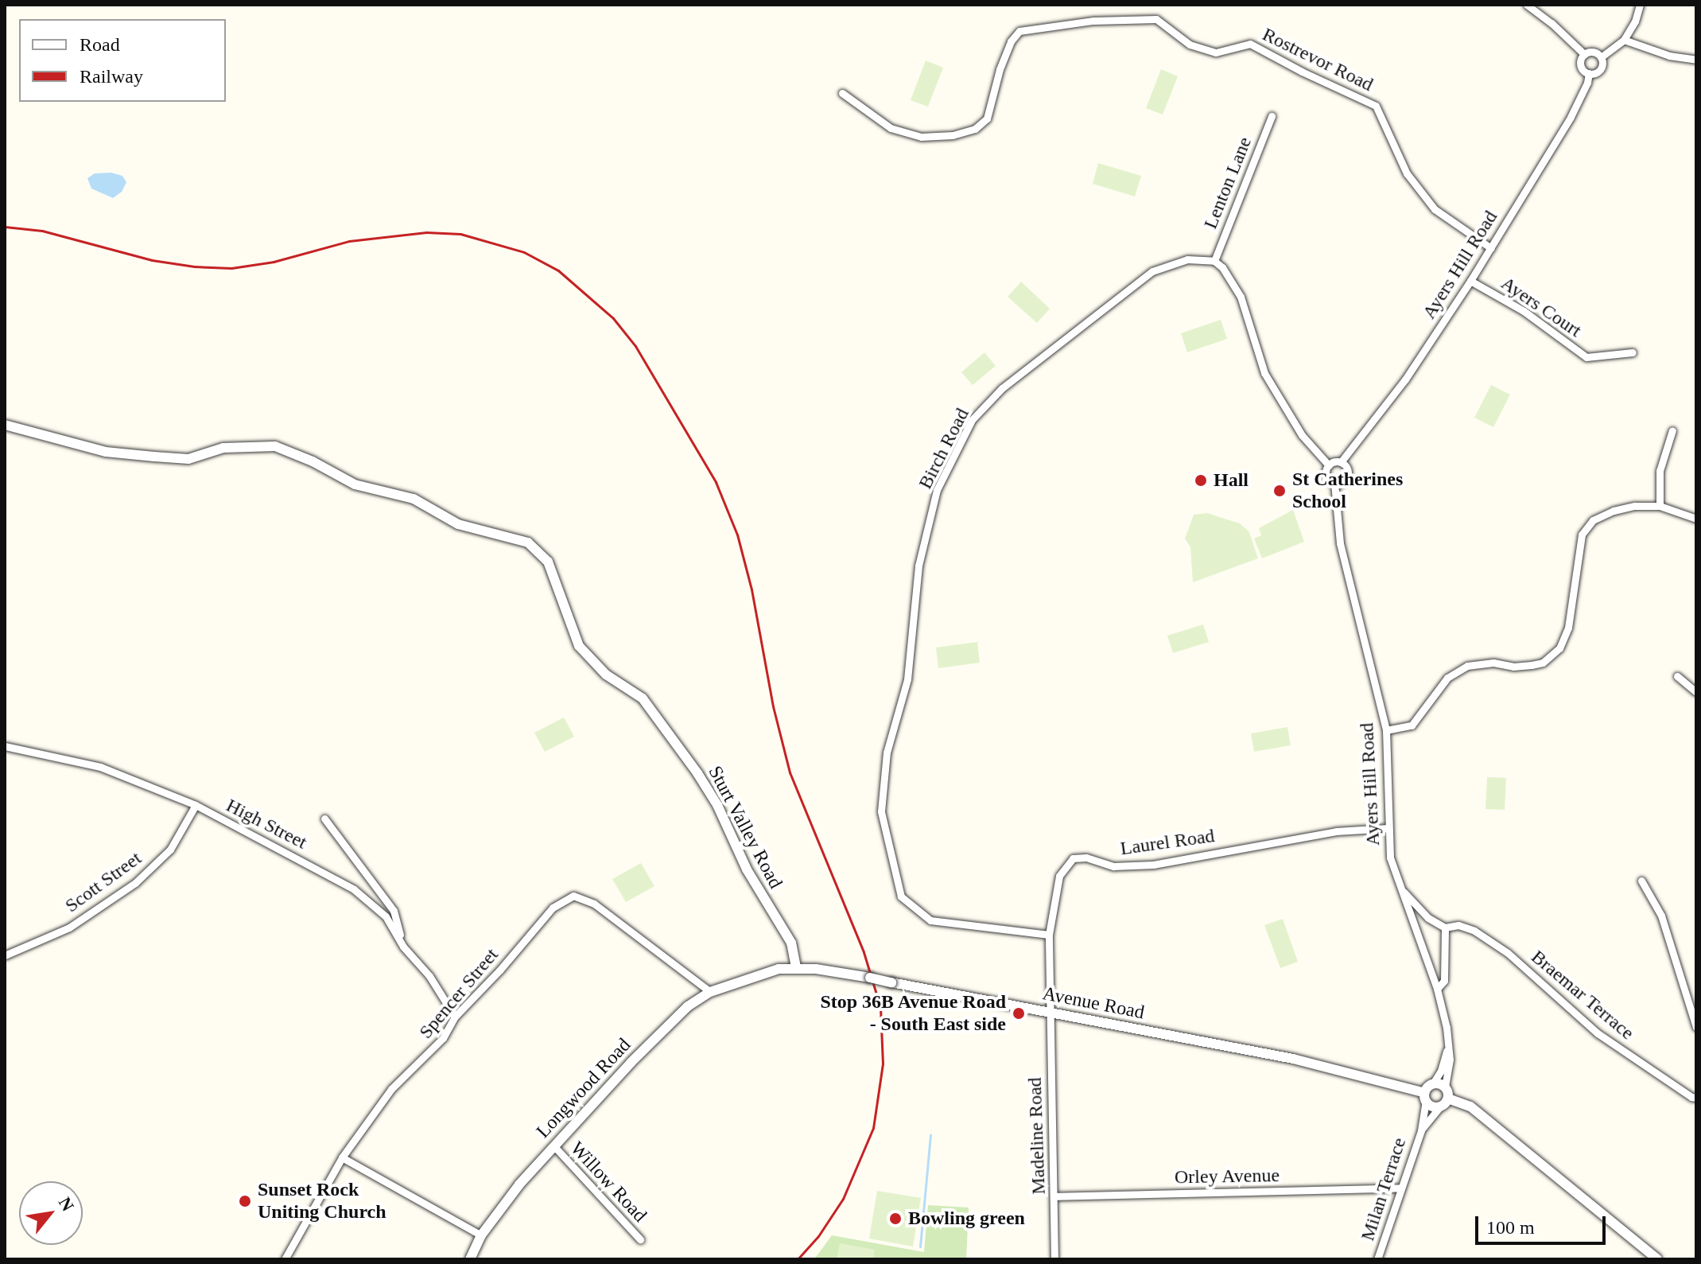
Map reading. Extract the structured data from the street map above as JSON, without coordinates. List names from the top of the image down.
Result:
{
  "streets": {
    "street": [
      "Rostrevor Road",
      "Lenton Lane",
      "Ayers Hill Road",
      "Ayers Court",
      "Birch Road",
      "High Street",
      "Sturt Valley Road",
      "Laurel Road",
      "Scott Street",
      "Spencer Street",
      "Braemar Terrace",
      "Avenue Road",
      "Longwood Road",
      "Madeline Road",
      "Orley Avenue",
      "Willow Road",
      "Milan Terrace"
    ]
  },
  "crossings": [
    ["Rostrevor Road", "Ayers Hill Road"],
    ["Lenton Lane", "Birch Road"],
    ["Ayers Hill Road", "Ayers Court"],
    ["Ayers Hill Road", "Laurel Road"],
    ["Ayers Hill Road", "Braemar Terrace"],
    ["Ayers Hill Road", "Avenue Road"],
    ["Ayers Hill Road", "Milan Terrace"],
    ["Birch Road", "Laurel Road"],
    ["High Street", "Scott Street"],
    ["High Street", "Spencer Street"],
    ["Sturt Valley Road", "Avenue Road"],
    ["Laurel Road", "Avenue Road"],
    ["Laurel Road", "Madeline Road"],
    ["Spencer Street", "Longwood Road"],
    ["Avenue Road", "Longwood Road"],
    ["Avenue Road", "Madeline Road"],
    ["Avenue Road", "Milan Terrace"],
    ["Longwood Road", "Willow Road"],
    ["Madeline Road", "Orley Avenue"],
    ["Orley Avenue", "Milan Terrace"]
  ],
  "places": [
    "Hall",
    "St Catherines School",
    "Stop 36B Avenue Road - South East side",
    "Sunset Rock Uniting Church",
    "Bowling green"
  ],
  "legend": ["Road", "Railway"],
  "scale_bar": "100 m",
  "north": "top right"
}
